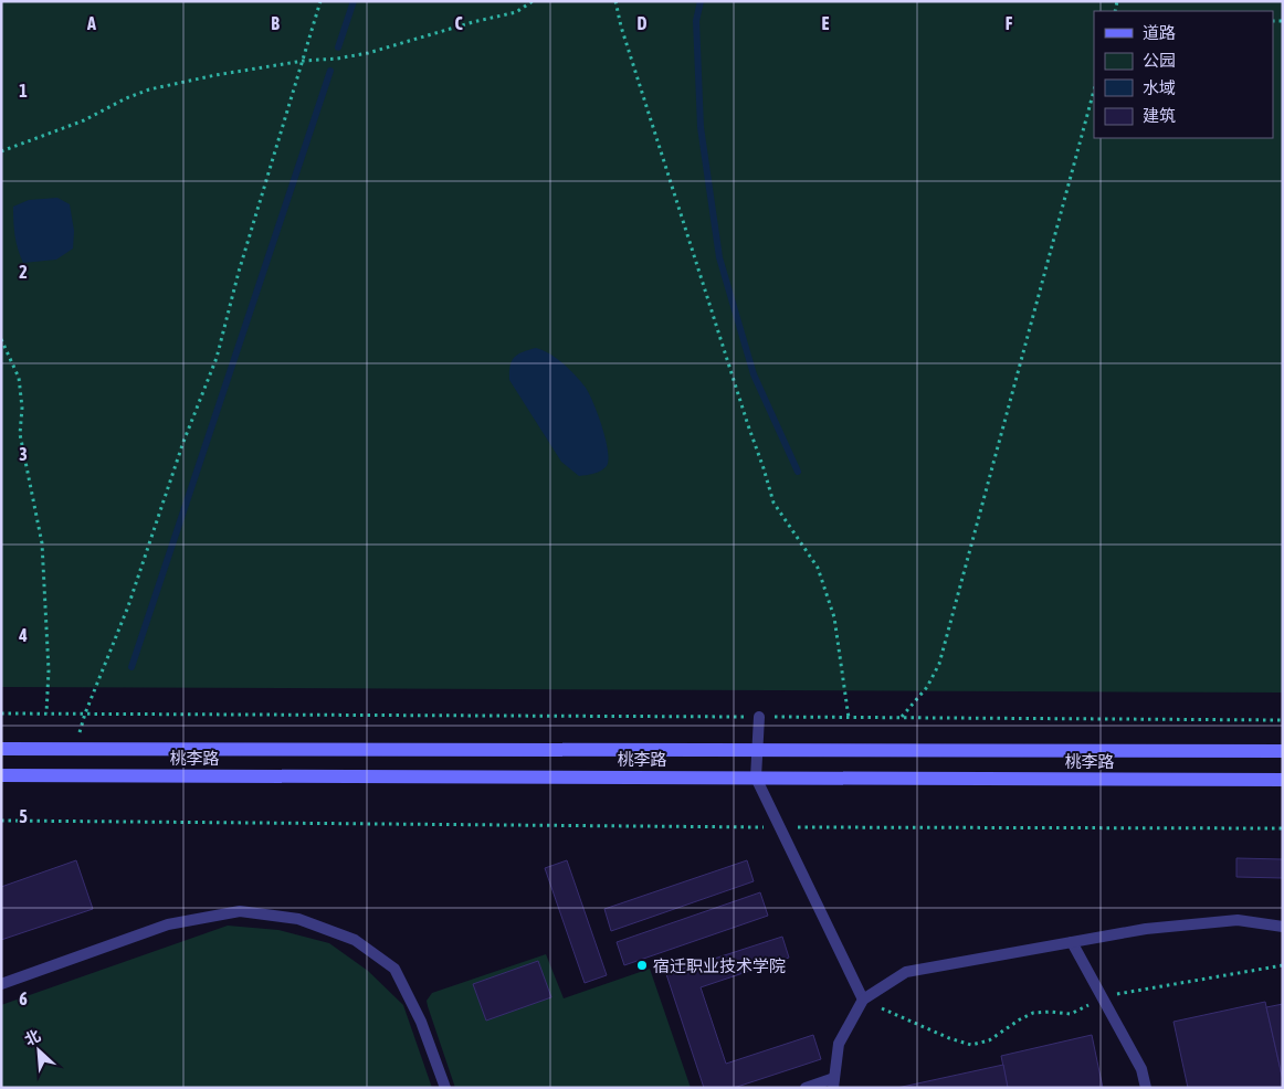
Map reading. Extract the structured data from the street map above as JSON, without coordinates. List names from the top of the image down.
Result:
{
  "streets": {
    "main road": ["桃李路"]
  },
  "places": ["宿迁职业技术学院"],
  "legend": [
    "道路",
    "公园",
    "水域",
    "建筑"
  ],
  "north": "top left",
  "grid": {
    "columns": [
      "A",
      "B",
      "C",
      "D",
      "E",
      "F"
    ],
    "rows": [
      "1",
      "2",
      "3",
      "4",
      "5",
      "6"
    ]
  }
}
